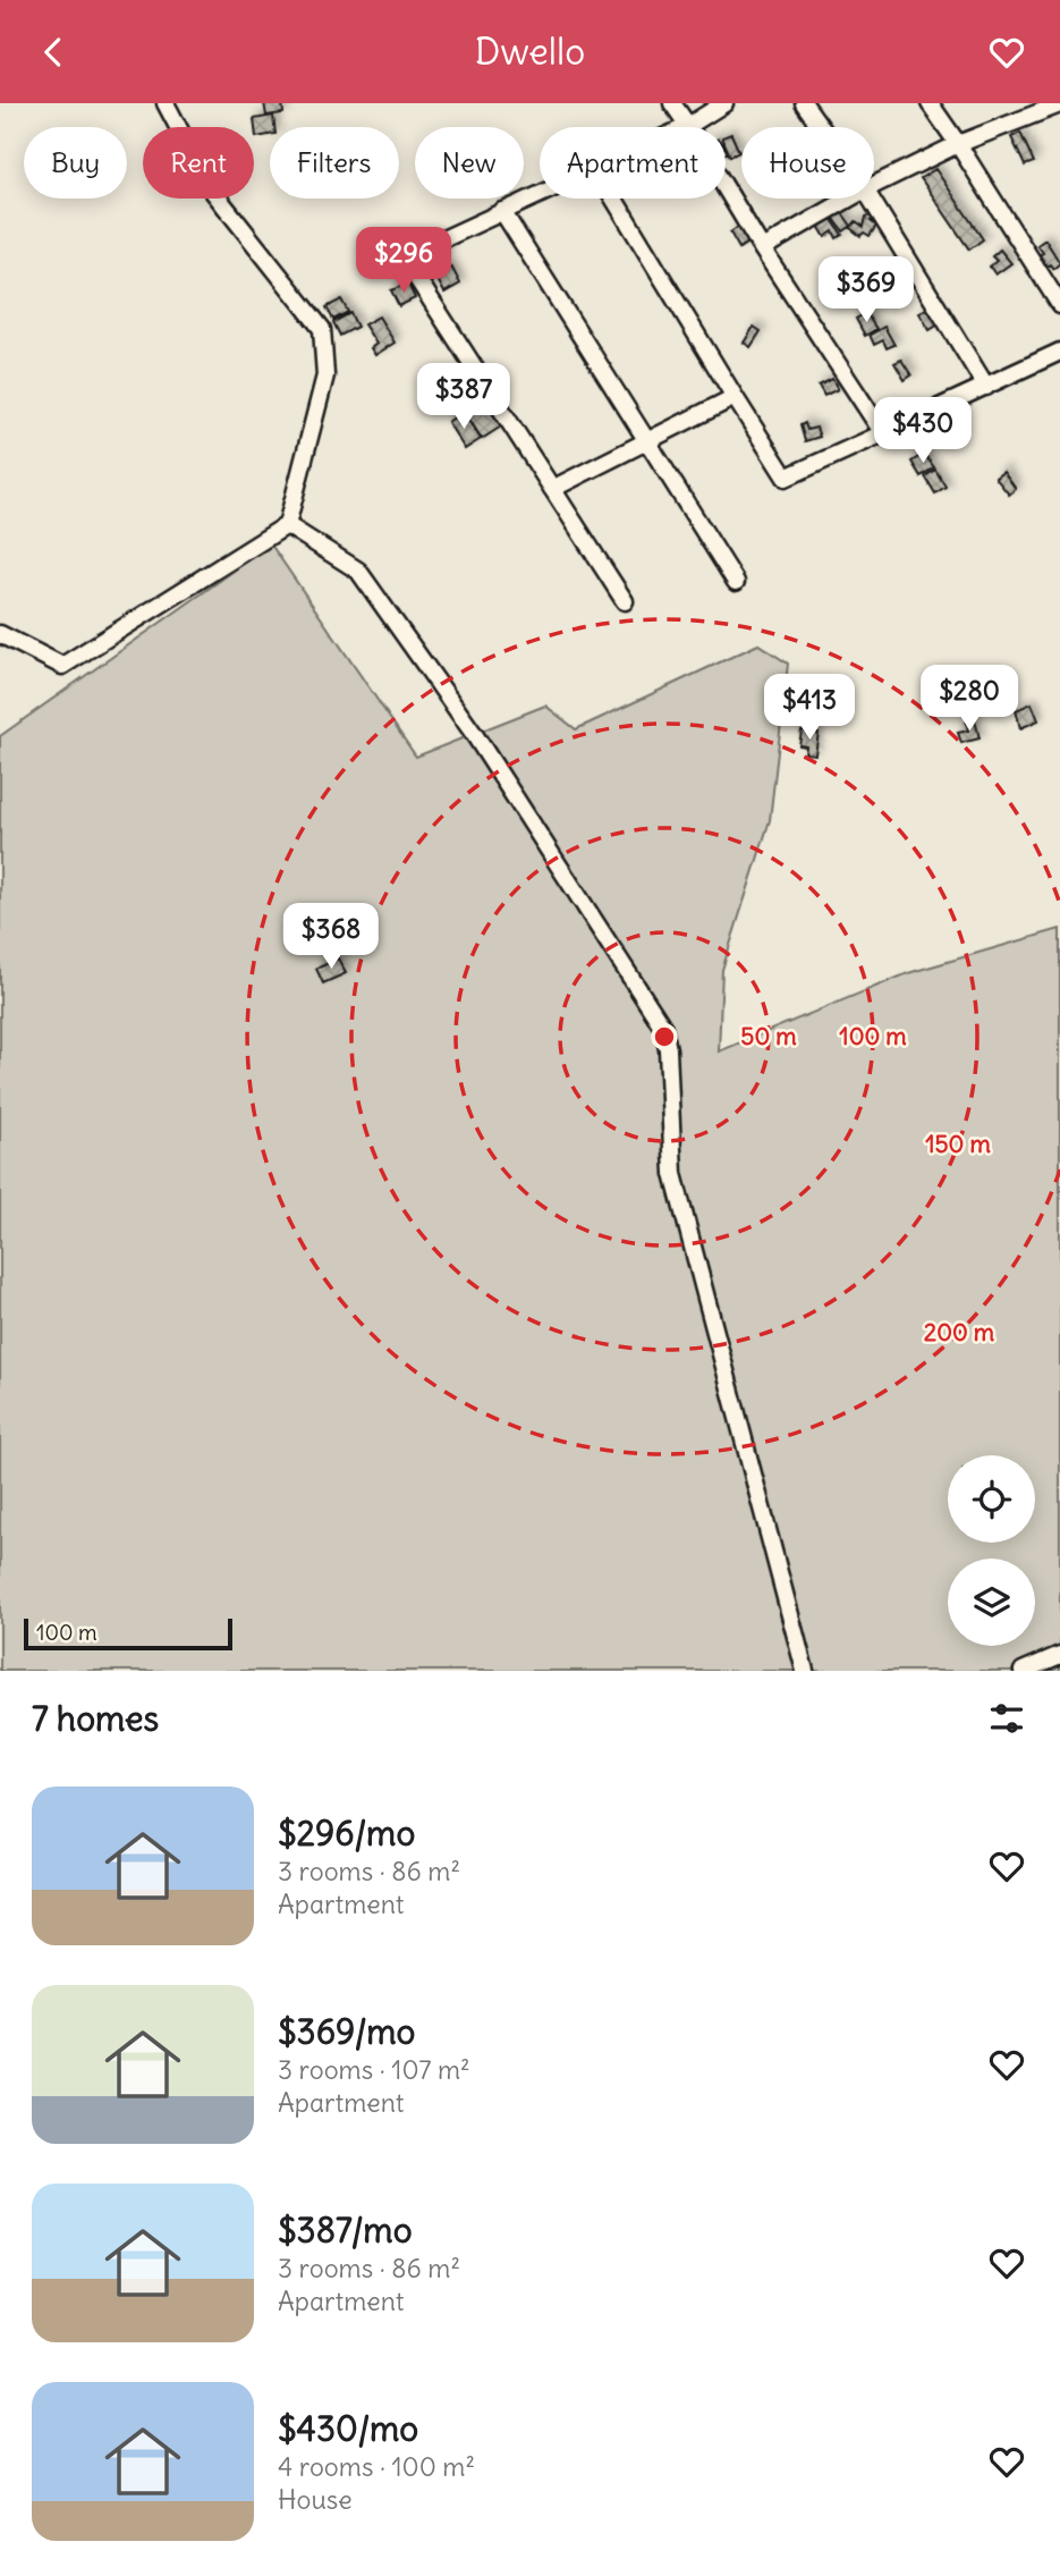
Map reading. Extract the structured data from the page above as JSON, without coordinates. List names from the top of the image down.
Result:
{
  "scale_bar": "100 m",
  "page": {
    "header": "Dwello",
    "chip": [
      "Buy",
      "Rent",
      "Filters",
      "New",
      "Apartment",
      "House"
    ],
    "price": [
      "$296",
      "$369",
      "$387",
      "$430",
      "$280",
      "$413",
      "$368"
    ],
    "scale": "100 m",
    "heading": "7 homes",
    "list": [
      {
        "name": "$296/mo",
        "note": "3 rooms · 86 m² · Apartment"
      },
      {
        "name": "$369/mo",
        "note": "3 rooms · 107 m² · Apartment"
      },
      {
        "name": "$387/mo",
        "note": "3 rooms · 86 m² · Apartment"
      },
      {
        "name": "$430/mo",
        "note": "4 rooms · 100 m² · House"
      }
    ]
  },
  "rings": [
    "50 m",
    "100 m",
    "150 m",
    "200 m"
  ]
}
